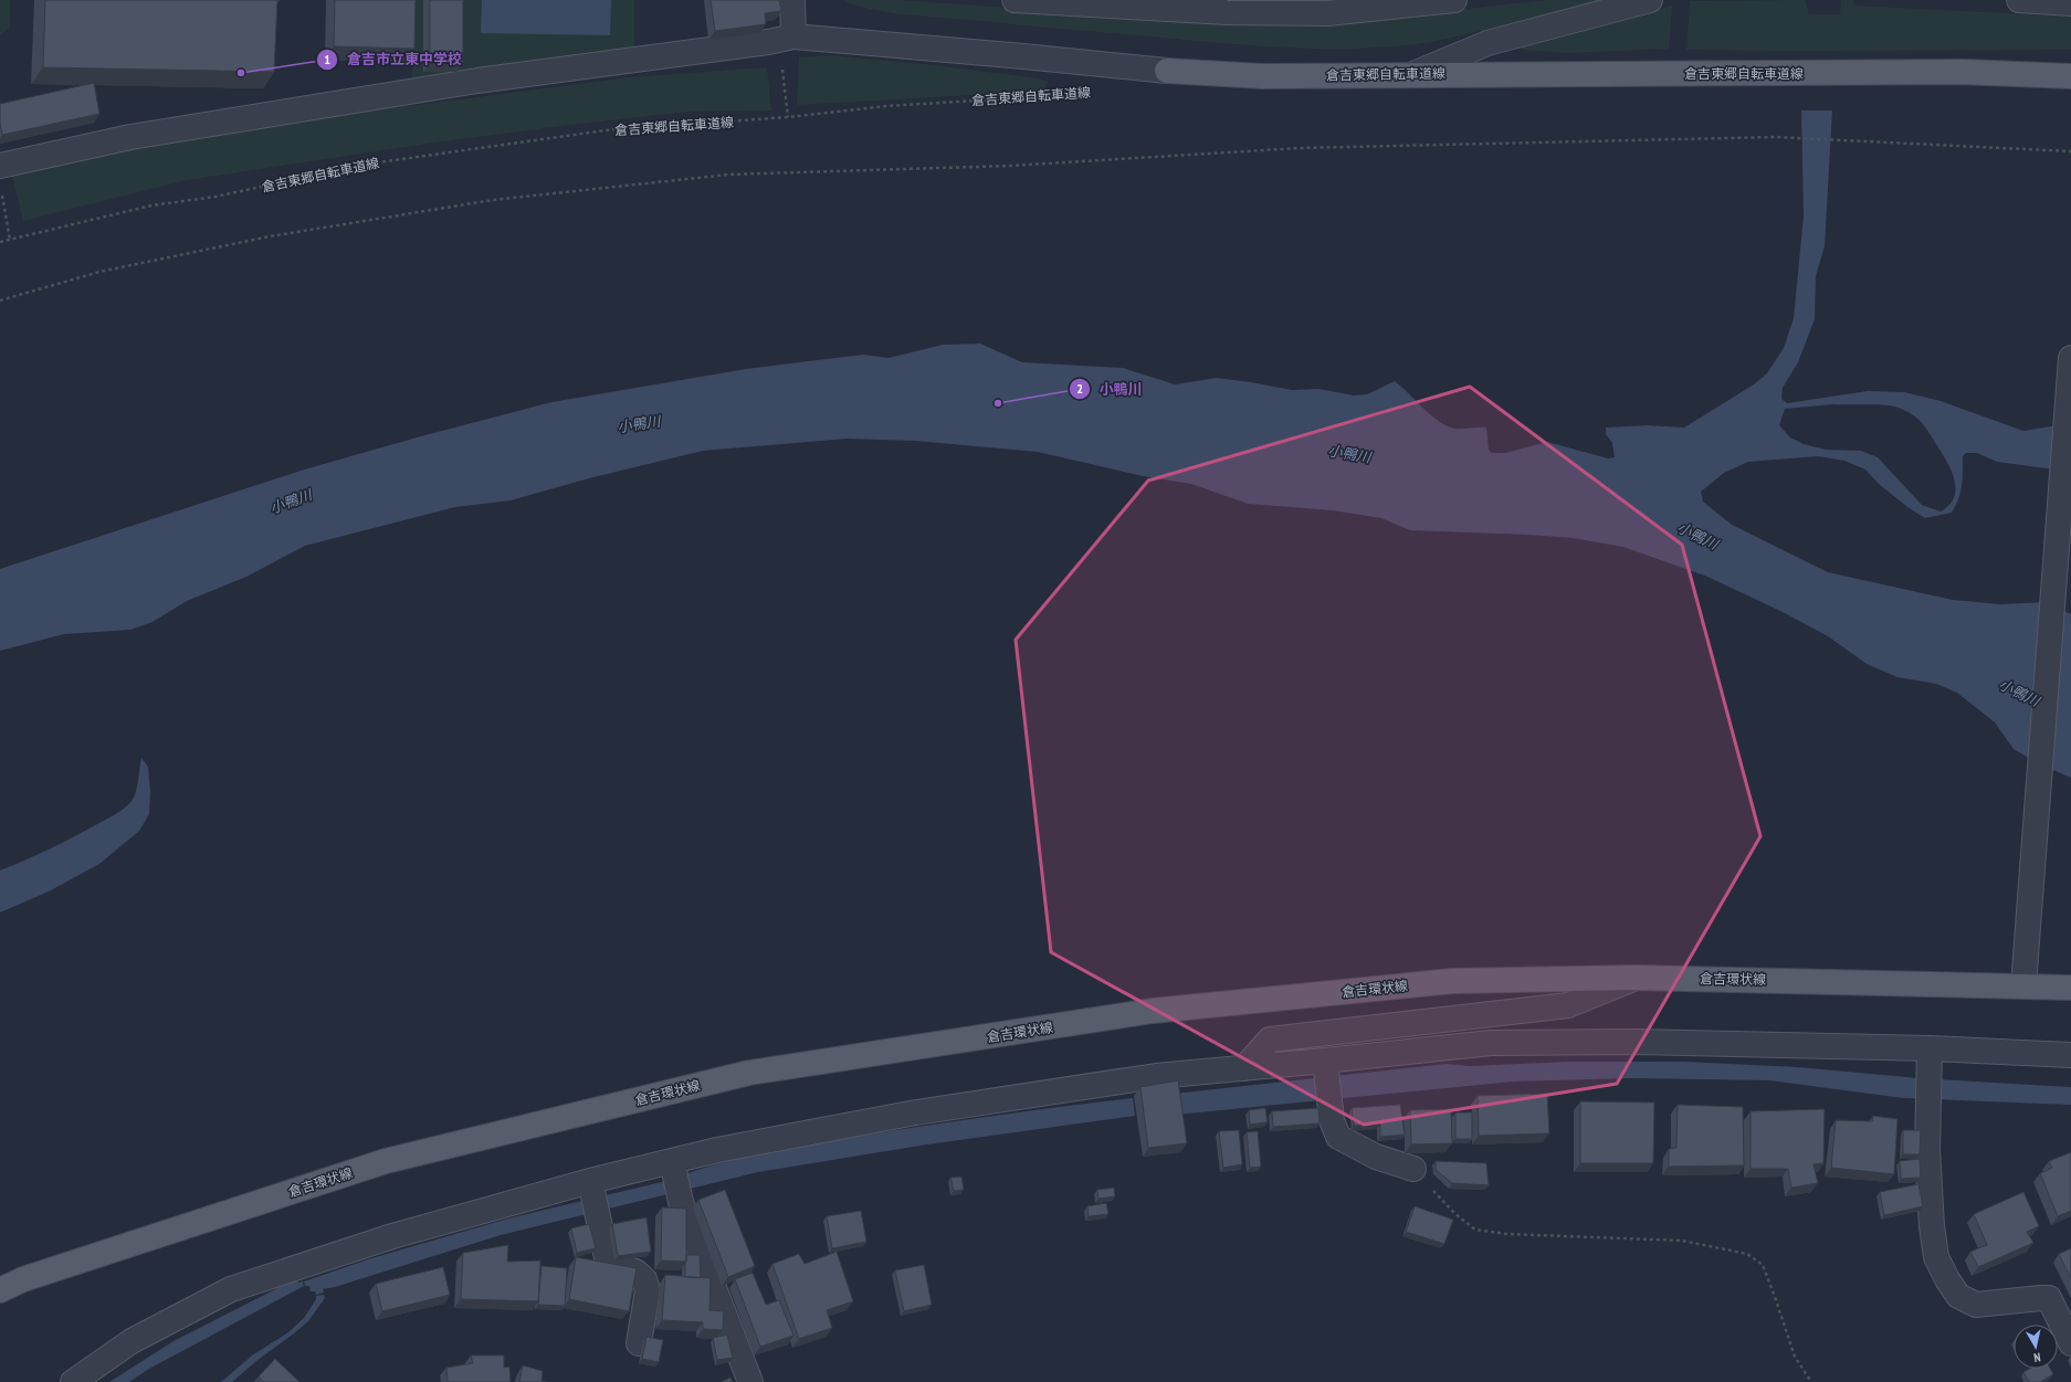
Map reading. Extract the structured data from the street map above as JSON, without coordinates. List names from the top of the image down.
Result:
{
  "streets": {
    "main road": ["倉吉東郷自転車道線", "倉吉環状線"]
  },
  "water": ["小鴨川"],
  "places": ["倉吉市立東中学校", "小鴨川"],
  "north": "bottom"
}
